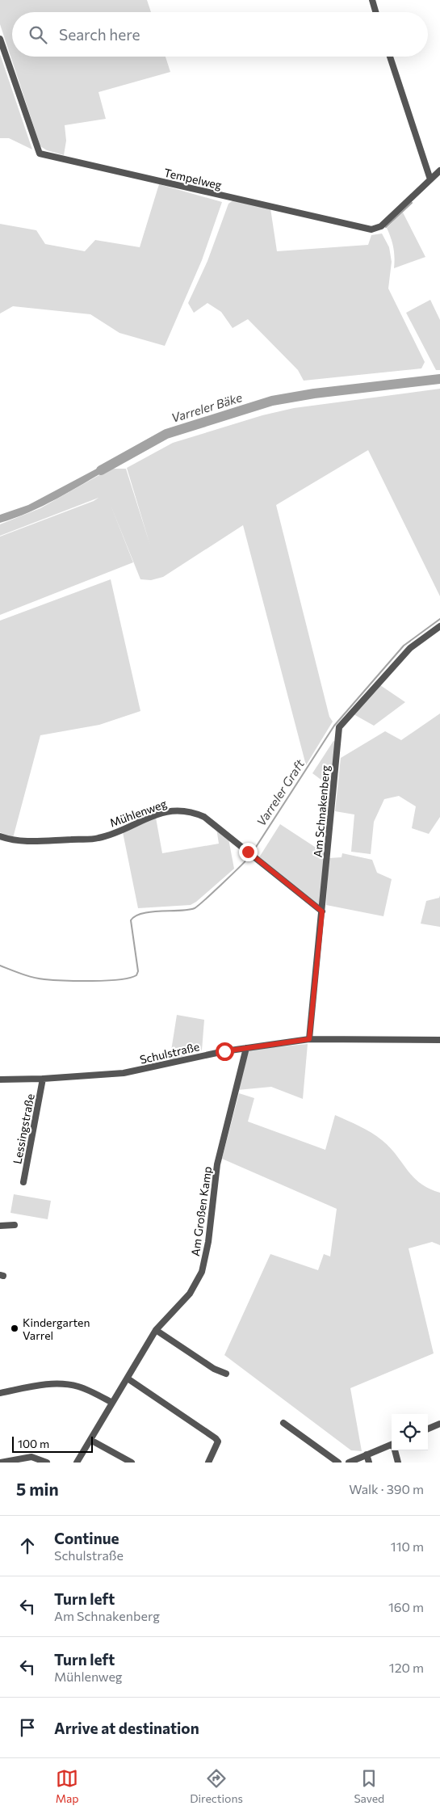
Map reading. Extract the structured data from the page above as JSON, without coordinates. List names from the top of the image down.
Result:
{
  "streets": {
    "street": [
      "Tempelweg",
      "Am Schnakenberg",
      "Mühlenweg",
      "Schulstraße",
      "Lessingstraße",
      "Am Großen Kamp"
    ]
  },
  "crossings": [
    ["Am Schnakenberg", "Mühlenweg"],
    ["Am Schnakenberg", "Schulstraße"],
    ["Schulstraße", "Lessingstraße"],
    ["Schulstraße", "Am Großen Kamp"]
  ],
  "water": ["Varreler Bäke", "Varreler Graft"],
  "places": ["Kindergarten Varrel"],
  "scale_bar": "100 m",
  "page": {
    "search": "Search here",
    "scale": "100 m",
    "heading": ["5 min", "Walk · 390 m"],
    "list": [
      ["Continue", "Schulstraße", "110 m"],
      ["Turn left", "Am Schnakenberg", "160 m"],
      ["Turn left", "Mühlenweg", "120 m"],
      "Arrive at destination"
    ],
    "nav": ["Map", "Directions", "Saved"]
  }
}
